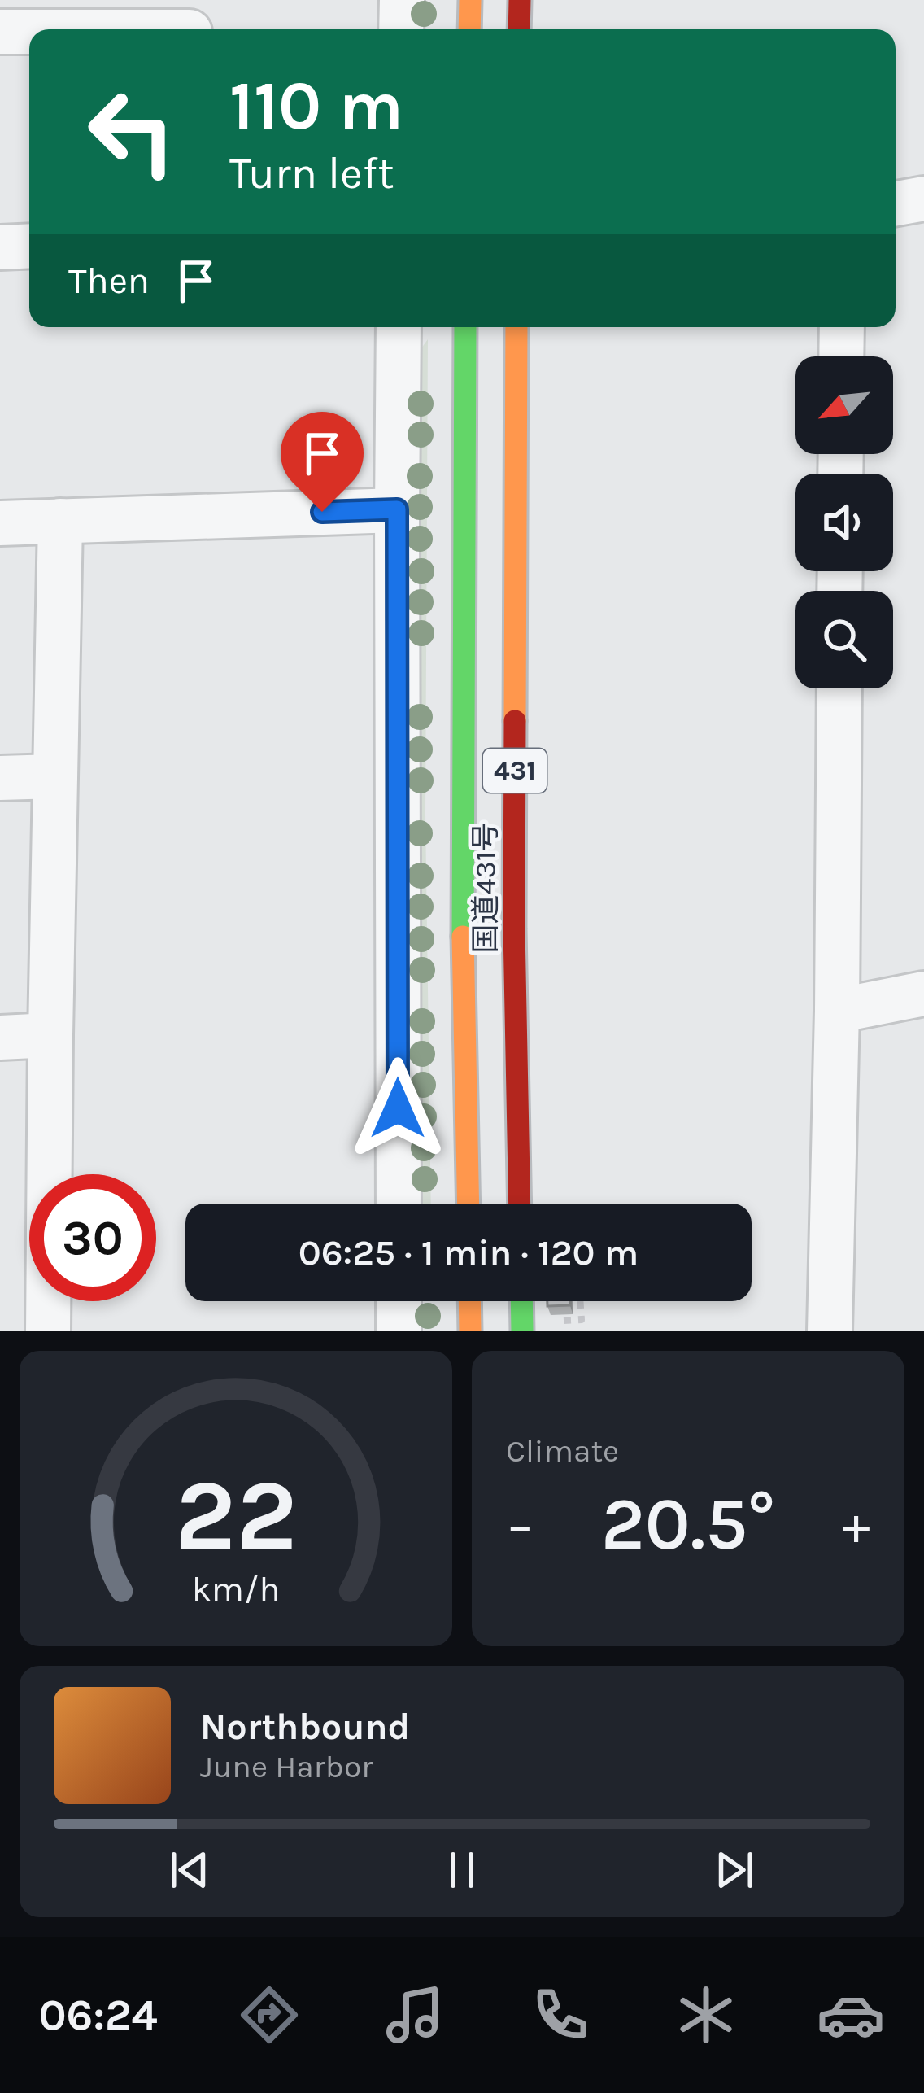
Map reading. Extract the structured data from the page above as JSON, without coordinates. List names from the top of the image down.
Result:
{
  "streets": {
    "highway": ["431", "国道431号"]
  },
  "north": "bottom left",
  "page": {
    "turn": ["110 m", "Turn left"],
    "then": "Then",
    "limit": "30",
    "trip": "06:25 · 1 min · 120 m",
    "tile": "Climate",
    "heat": ["−", "20.5°", "+"],
    "song": ["Northbound", "June Harbor"],
    "tabs": "06:24",
    "gauge": ["22", "km/h"]
  }
}
